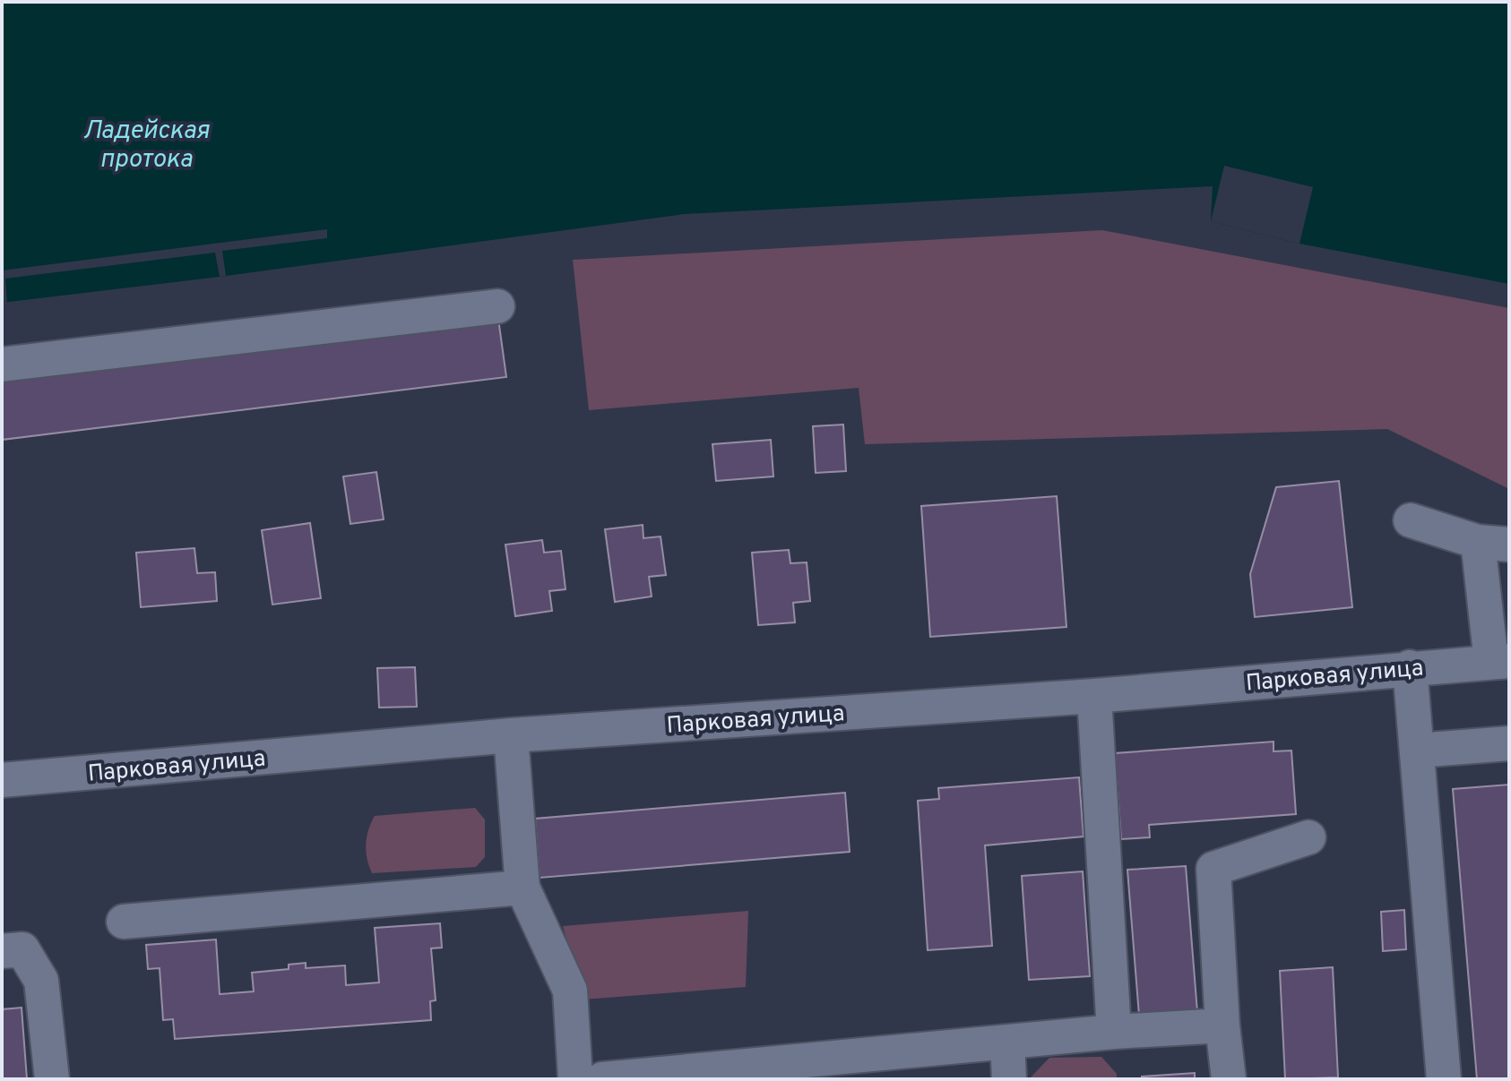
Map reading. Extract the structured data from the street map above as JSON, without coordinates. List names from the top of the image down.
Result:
{
  "streets": {
    "street": ["Парковая улица"]
  },
  "water": ["Ладейская протока"]
}
